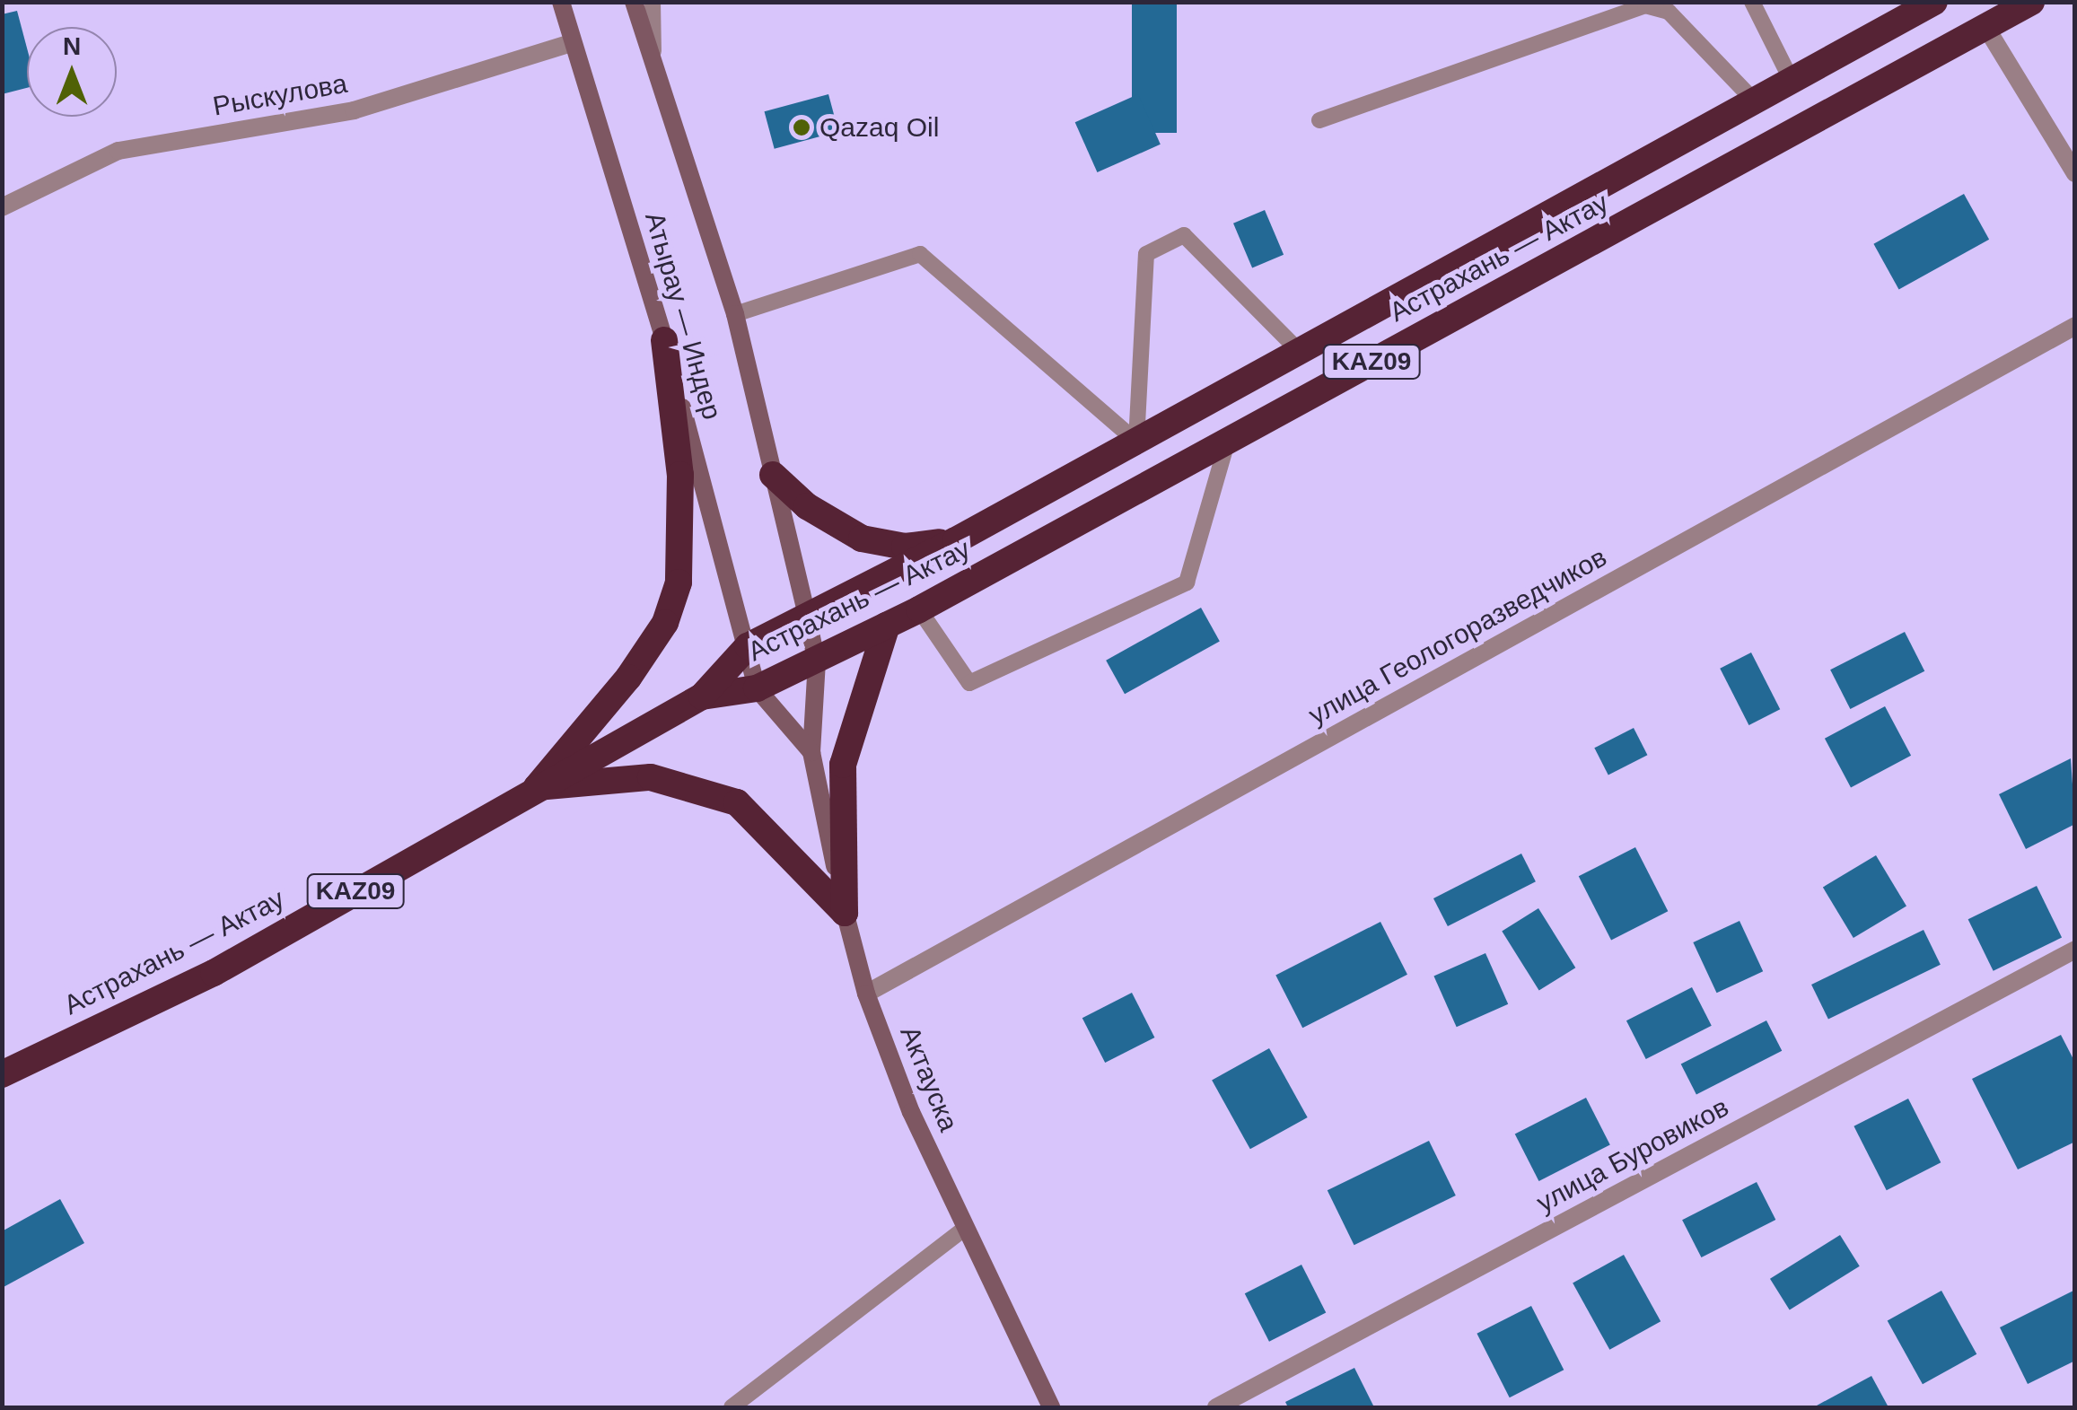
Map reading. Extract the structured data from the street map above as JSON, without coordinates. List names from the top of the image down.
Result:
{
  "streets": {
    "highway": ["Астрахань — Актау", "KAZ09"],
    "main road": ["Атырау — Индер", "Актауска"],
    "street": ["Рыскулова", "улица Геологоразведчиков", "улица Буровиков"]
  },
  "crossings": [
    ["Рыскулова", "Атырау — Индер"],
    ["Астрахань — Актау", "Атырау — Индер"],
    ["Астрахань — Актау", "Актауска"],
    ["Атырау — Индер", "Актауска"],
    ["улица Геологоразведчиков", "Актауска"]
  ],
  "places": ["Qazaq Oil"],
  "north": "top"
}
